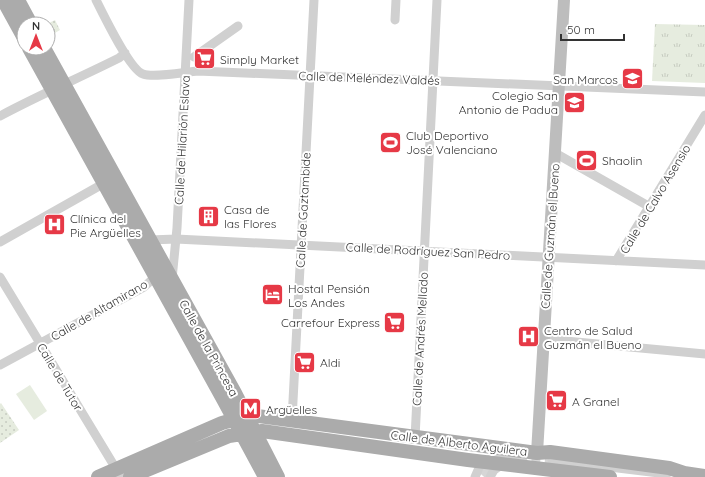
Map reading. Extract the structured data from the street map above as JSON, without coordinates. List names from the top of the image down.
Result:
{
  "streets": {
    "main road": ["Calle de la Princesa", "Calle de Alberto Aguilera"],
    "street": [
      "Calle de Meléndez Valdés",
      "Calle de Hilarión Eslava",
      "Calle de Calvo Asensio",
      "Calle de Gaztambide",
      "Calle de Guzmán el Bueno",
      "Calle de Rodríguez San Pedro",
      "Calle de Altamirano",
      "Calle de Andrés Mellado",
      "Calle de Tutor"
    ]
  },
  "crossings": [
    ["Calle de Meléndez Valdés", "Calle de Hilarión Eslava"],
    ["Calle de Meléndez Valdés", "Calle de Gaztambide"],
    ["Calle de Meléndez Valdés", "Calle de Guzmán el Bueno"],
    ["Calle de Meléndez Valdés", "Calle de Andrés Mellado"],
    ["Calle de Hilarión Eslava", "Calle de Rodríguez San Pedro"],
    ["Calle de Hilarión Eslava", "Calle de la Princesa"],
    ["Calle de Calvo Asensio", "Calle de Rodríguez San Pedro"],
    ["Calle de Gaztambide", "Calle de Rodríguez San Pedro"],
    ["Calle de Gaztambide", "Calle de Alberto Aguilera"],
    ["Calle de Guzmán el Bueno", "Calle de Rodríguez San Pedro"],
    ["Calle de Guzmán el Bueno", "Calle de Alberto Aguilera"],
    ["Calle de Rodríguez San Pedro", "Calle de Andrés Mellado"],
    ["Calle de Rodríguez San Pedro", "Calle de la Princesa"],
    ["Calle de Altamirano", "Calle de la Princesa"],
    ["Calle de Altamirano", "Calle de Tutor"],
    ["Calle de Andrés Mellado", "Calle de Alberto Aguilera"],
    ["Calle de la Princesa", "Calle de Alberto Aguilera"]
  ],
  "places": {
    "supermarket": [
      "Simply Market",
      "Carrefour Express",
      "Aldi",
      "A Granel"
    ],
    "school or university": ["San Marcos", "Colegio San Antonio de Padua"],
    "sports": ["Club Deportivo José Valenciano", "Shaolin"],
    "building": ["Casa de las Flores"],
    "hospital": ["Clínica del Pie Argüelles", "Centro de Salud Guzmán el Bueno"],
    "hotel": ["Hostal Pensión Los Andes"],
    "metro station": ["Argüelles"]
  },
  "scale_bar": "50 m",
  "north": "top"
}
